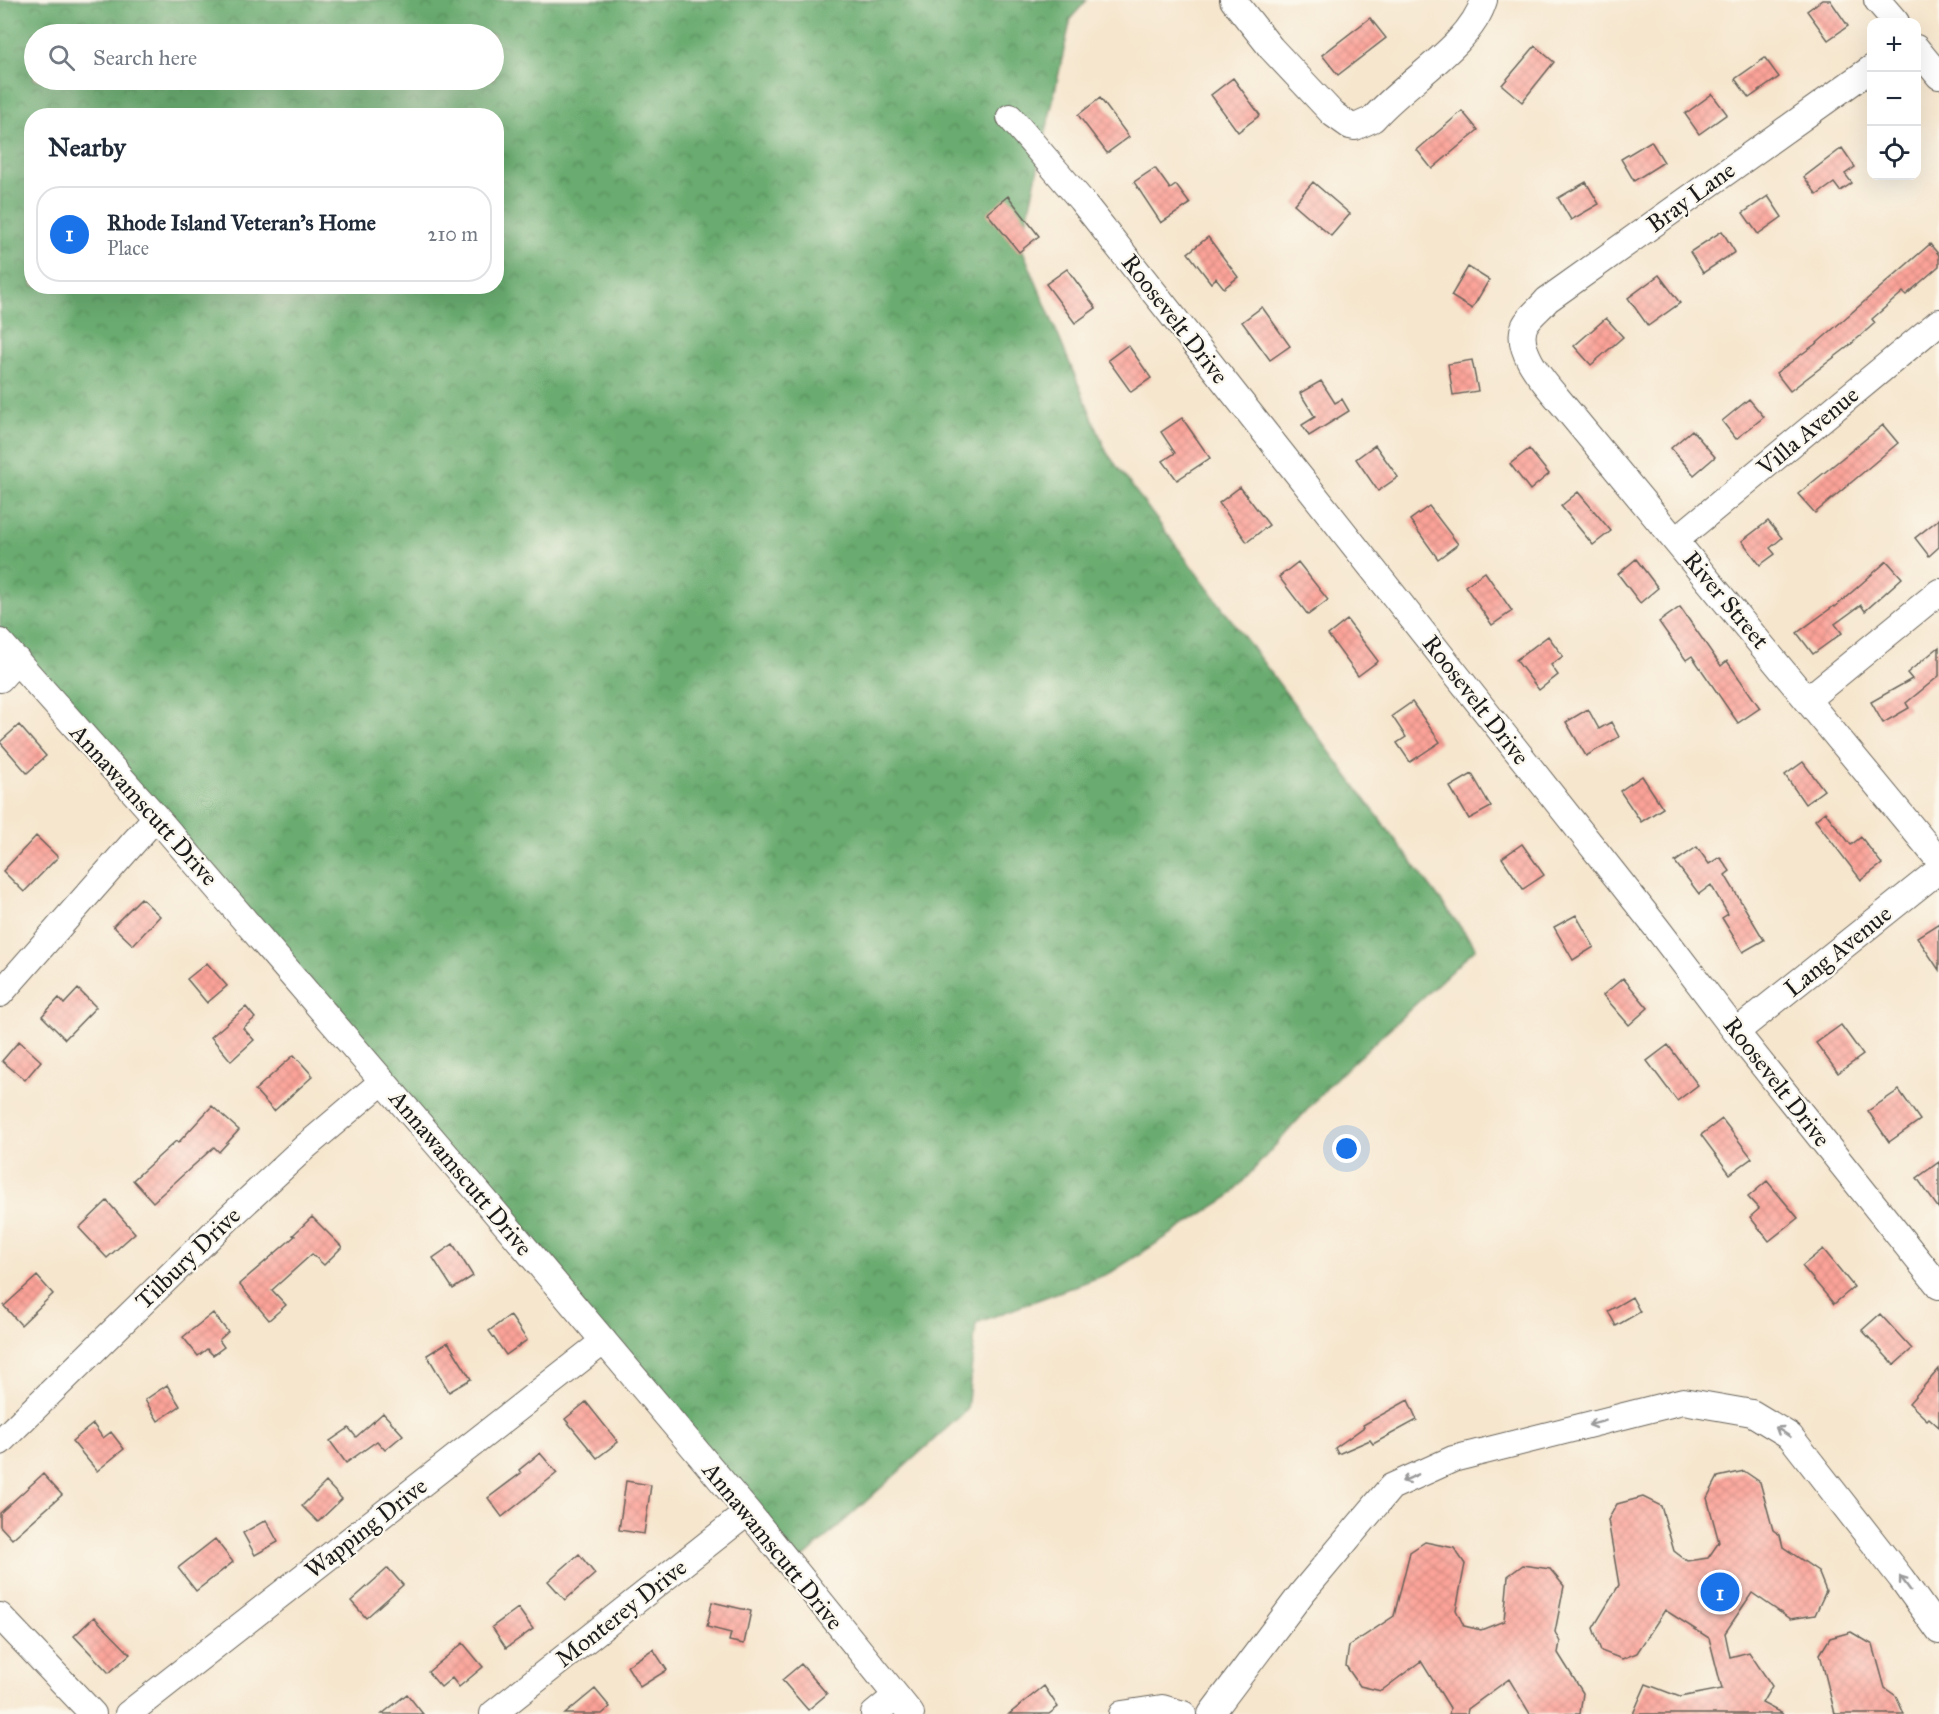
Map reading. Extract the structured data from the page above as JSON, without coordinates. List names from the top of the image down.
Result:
{
  "streets": {
    "street": [
      "Bray Lane",
      "Roosevelt Drive",
      "Villa Avenue",
      "River Street",
      "Annawamscutt Drive",
      "Lang Avenue",
      "Tilbury Drive",
      "Wapping Drive",
      "Monterey Drive"
    ]
  },
  "crossings": [
    ["Bray Lane", "River Street"],
    ["Roosevelt Drive", "Lang Avenue"],
    ["Villa Avenue", "River Street"],
    ["Annawamscutt Drive", "Tilbury Drive"],
    ["Annawamscutt Drive", "Wapping Drive"],
    ["Annawamscutt Drive", "Monterey Drive"]
  ],
  "page": {
    "map_buttons": ["+", "−"],
    "search": "Search here",
    "heading": "Nearby",
    "list": [
      {
        "mark": "1",
        "name": "Rhode Island Veteran's Home",
        "note": "Place",
        "value": "210 m"
      }
    ],
    "pins": "1"
  }
}
